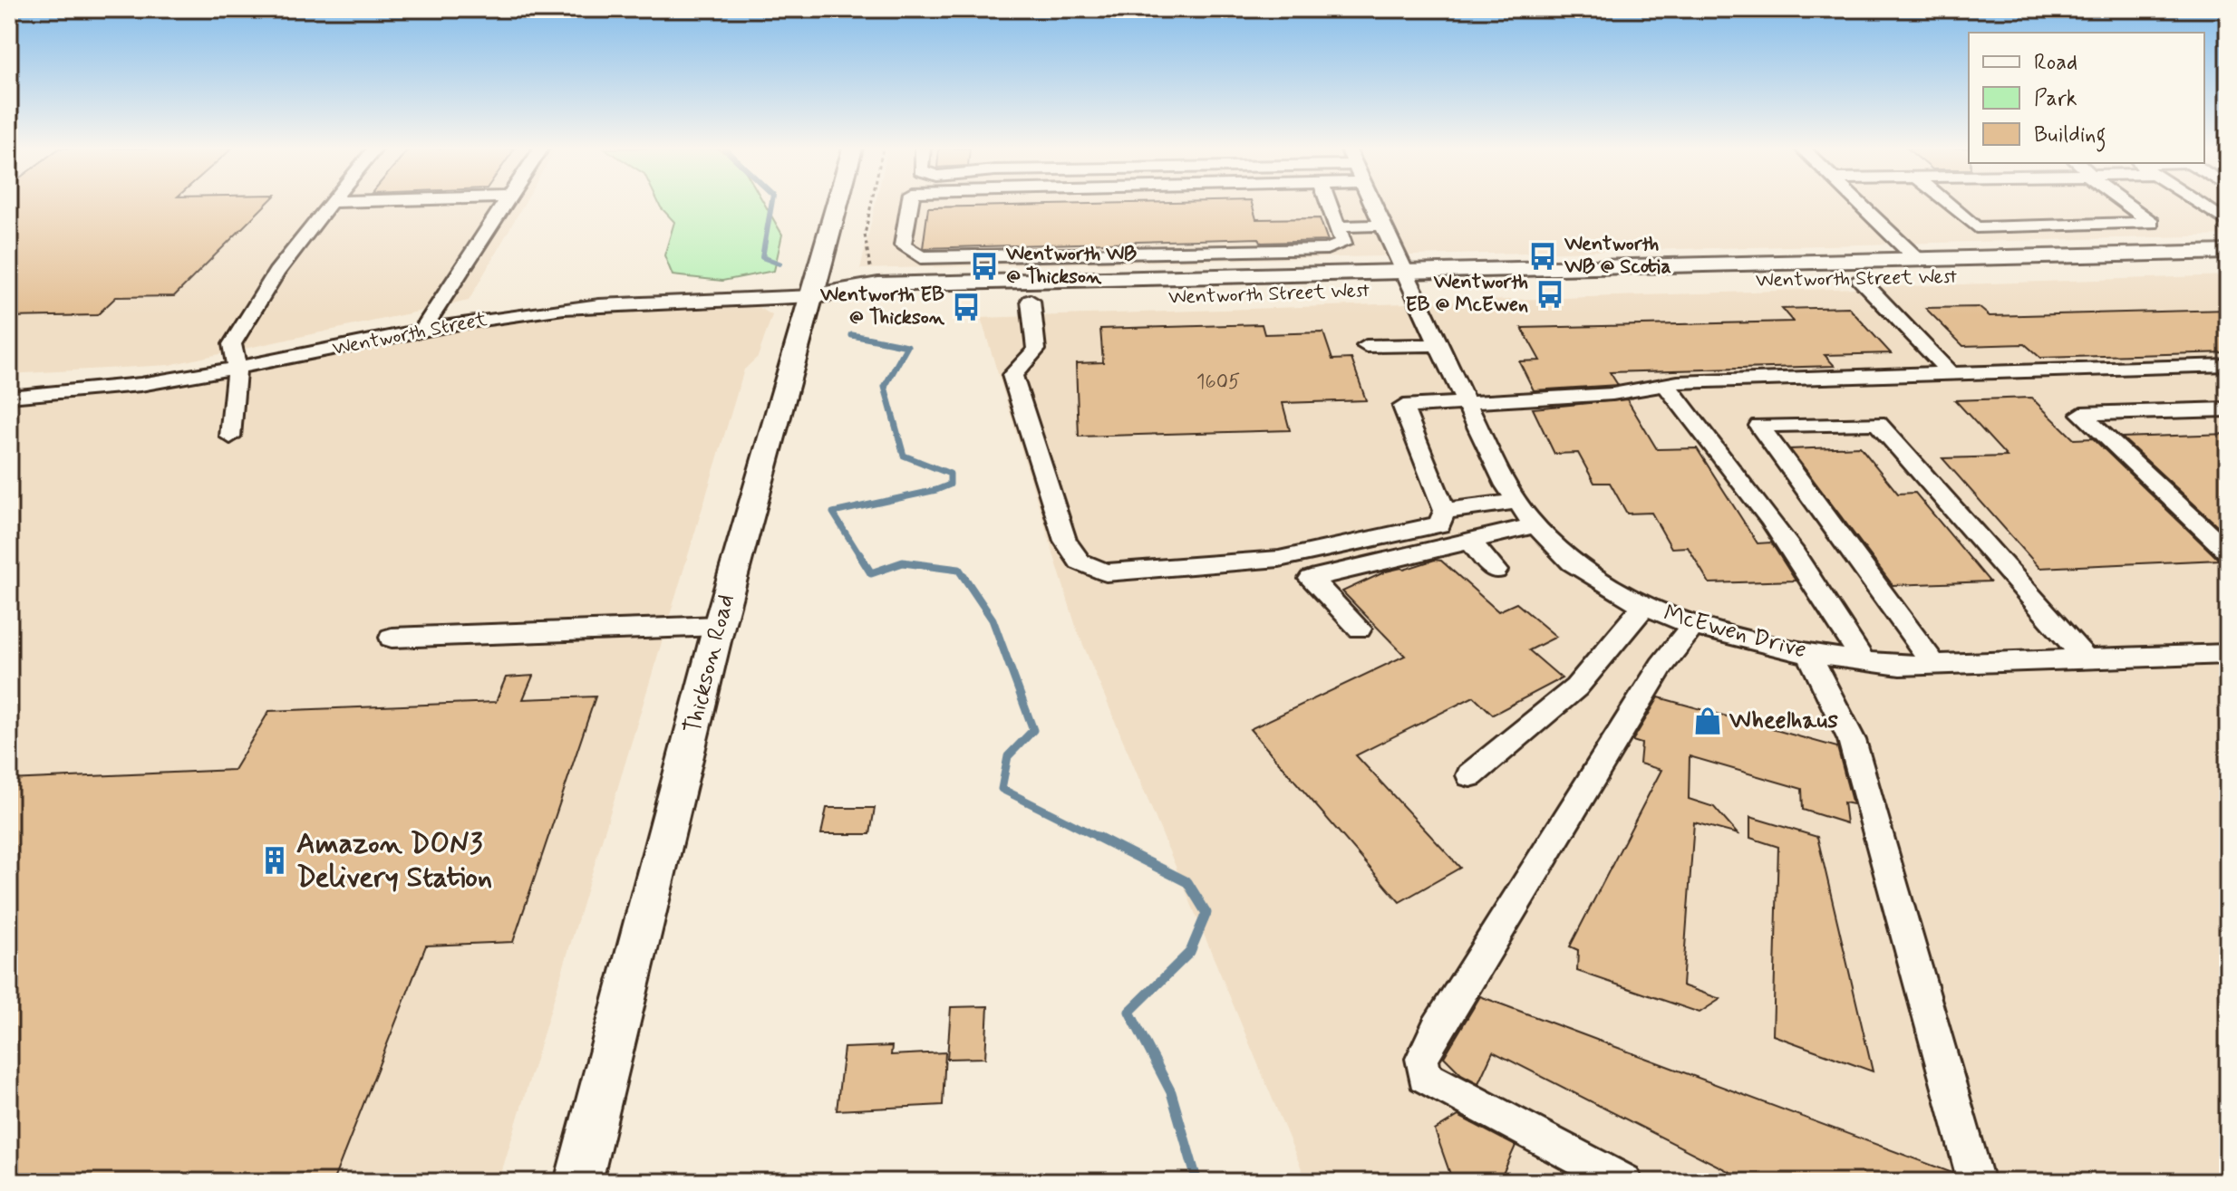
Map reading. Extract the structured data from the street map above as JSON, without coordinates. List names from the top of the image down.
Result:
{
  "streets": {
    "main road": ["Wentworth Street West", "Thickson Road"],
    "street": ["Wentworth Street", "McEwen Drive"]
  },
  "crossings": [
    ["Wentworth Street West", "Wentworth Street"],
    ["Wentworth Street West", "McEwen Drive"],
    ["Wentworth Street West", "Thickson Road"],
    ["Wentworth Street", "Thickson Road"]
  ],
  "places": {
    "bus stop": [
      "Wentworth WB @ Scotia",
      "Wentworth WB @ Thickson",
      "Wentworth EB @ McEwen",
      "Wentworth EB @ Thickson"
    ],
    "shop": ["Wheelhaus"],
    "building": ["Amazon DON3 Delivery Station"]
  },
  "house_numbers": ["1605"],
  "legend": ["Road", "Park", "Building"]
}
